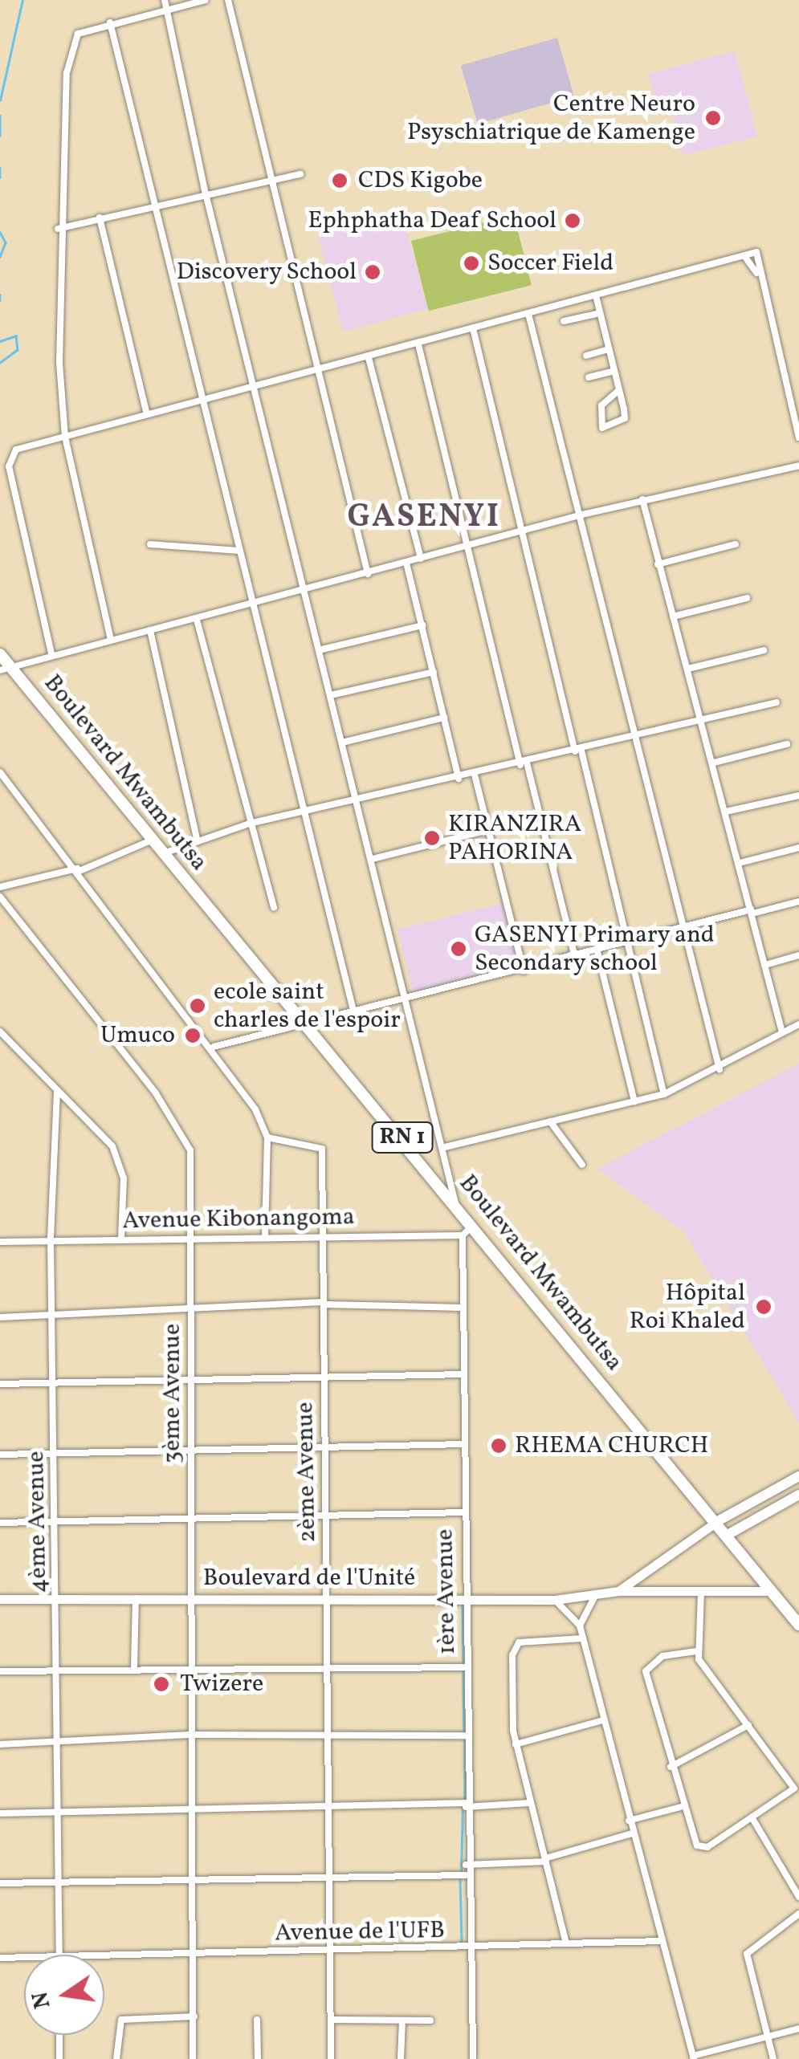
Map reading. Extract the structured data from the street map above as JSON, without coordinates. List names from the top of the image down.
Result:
{
  "streets": {
    "highway": ["Boulevard Mwambutsa", "RN 1"],
    "street": [
      "Avenue Kibonangoma",
      "3ème Avenue",
      "2ème Avenue",
      "4ème Avenue",
      "Boulevard de l'Unité",
      "1ère Avenue",
      "Avenue de l'UFB"
    ]
  },
  "crossings": [
    ["Boulevard Mwambutsa", "Boulevard de l'Unité"],
    ["Avenue Kibonangoma", "3ème Avenue"],
    ["Avenue Kibonangoma", "2ème Avenue"],
    ["Avenue Kibonangoma", "4ème Avenue"],
    ["Avenue Kibonangoma", "1ère Avenue"],
    ["3ème Avenue", "Boulevard de l'Unité"],
    ["3ème Avenue", "Avenue de l'UFB"],
    ["2ème Avenue", "Boulevard de l'Unité"],
    ["2ème Avenue", "Avenue de l'UFB"],
    ["4ème Avenue", "Boulevard de l'Unité"],
    ["4ème Avenue", "Avenue de l'UFB"],
    ["Boulevard de l'Unité", "1ère Avenue"],
    ["1ère Avenue", "Avenue de l'UFB"]
  ],
  "districts": ["GASENYI"],
  "places": [
    "Centre Neuro Psyschiatrique de Kamenge",
    "CDS Kigobe",
    "Ephphatha Deaf School",
    "Soccer Field",
    "Discovery School",
    "KIRANZIRA PAHORINA",
    "GASENYI Primary and Secondary school",
    "ecole saint charles de l'espoir",
    "Umuco",
    "Hôpital Roi Khaled",
    "RHEMA CHURCH",
    "Twizere"
  ],
  "north": "left"
}
